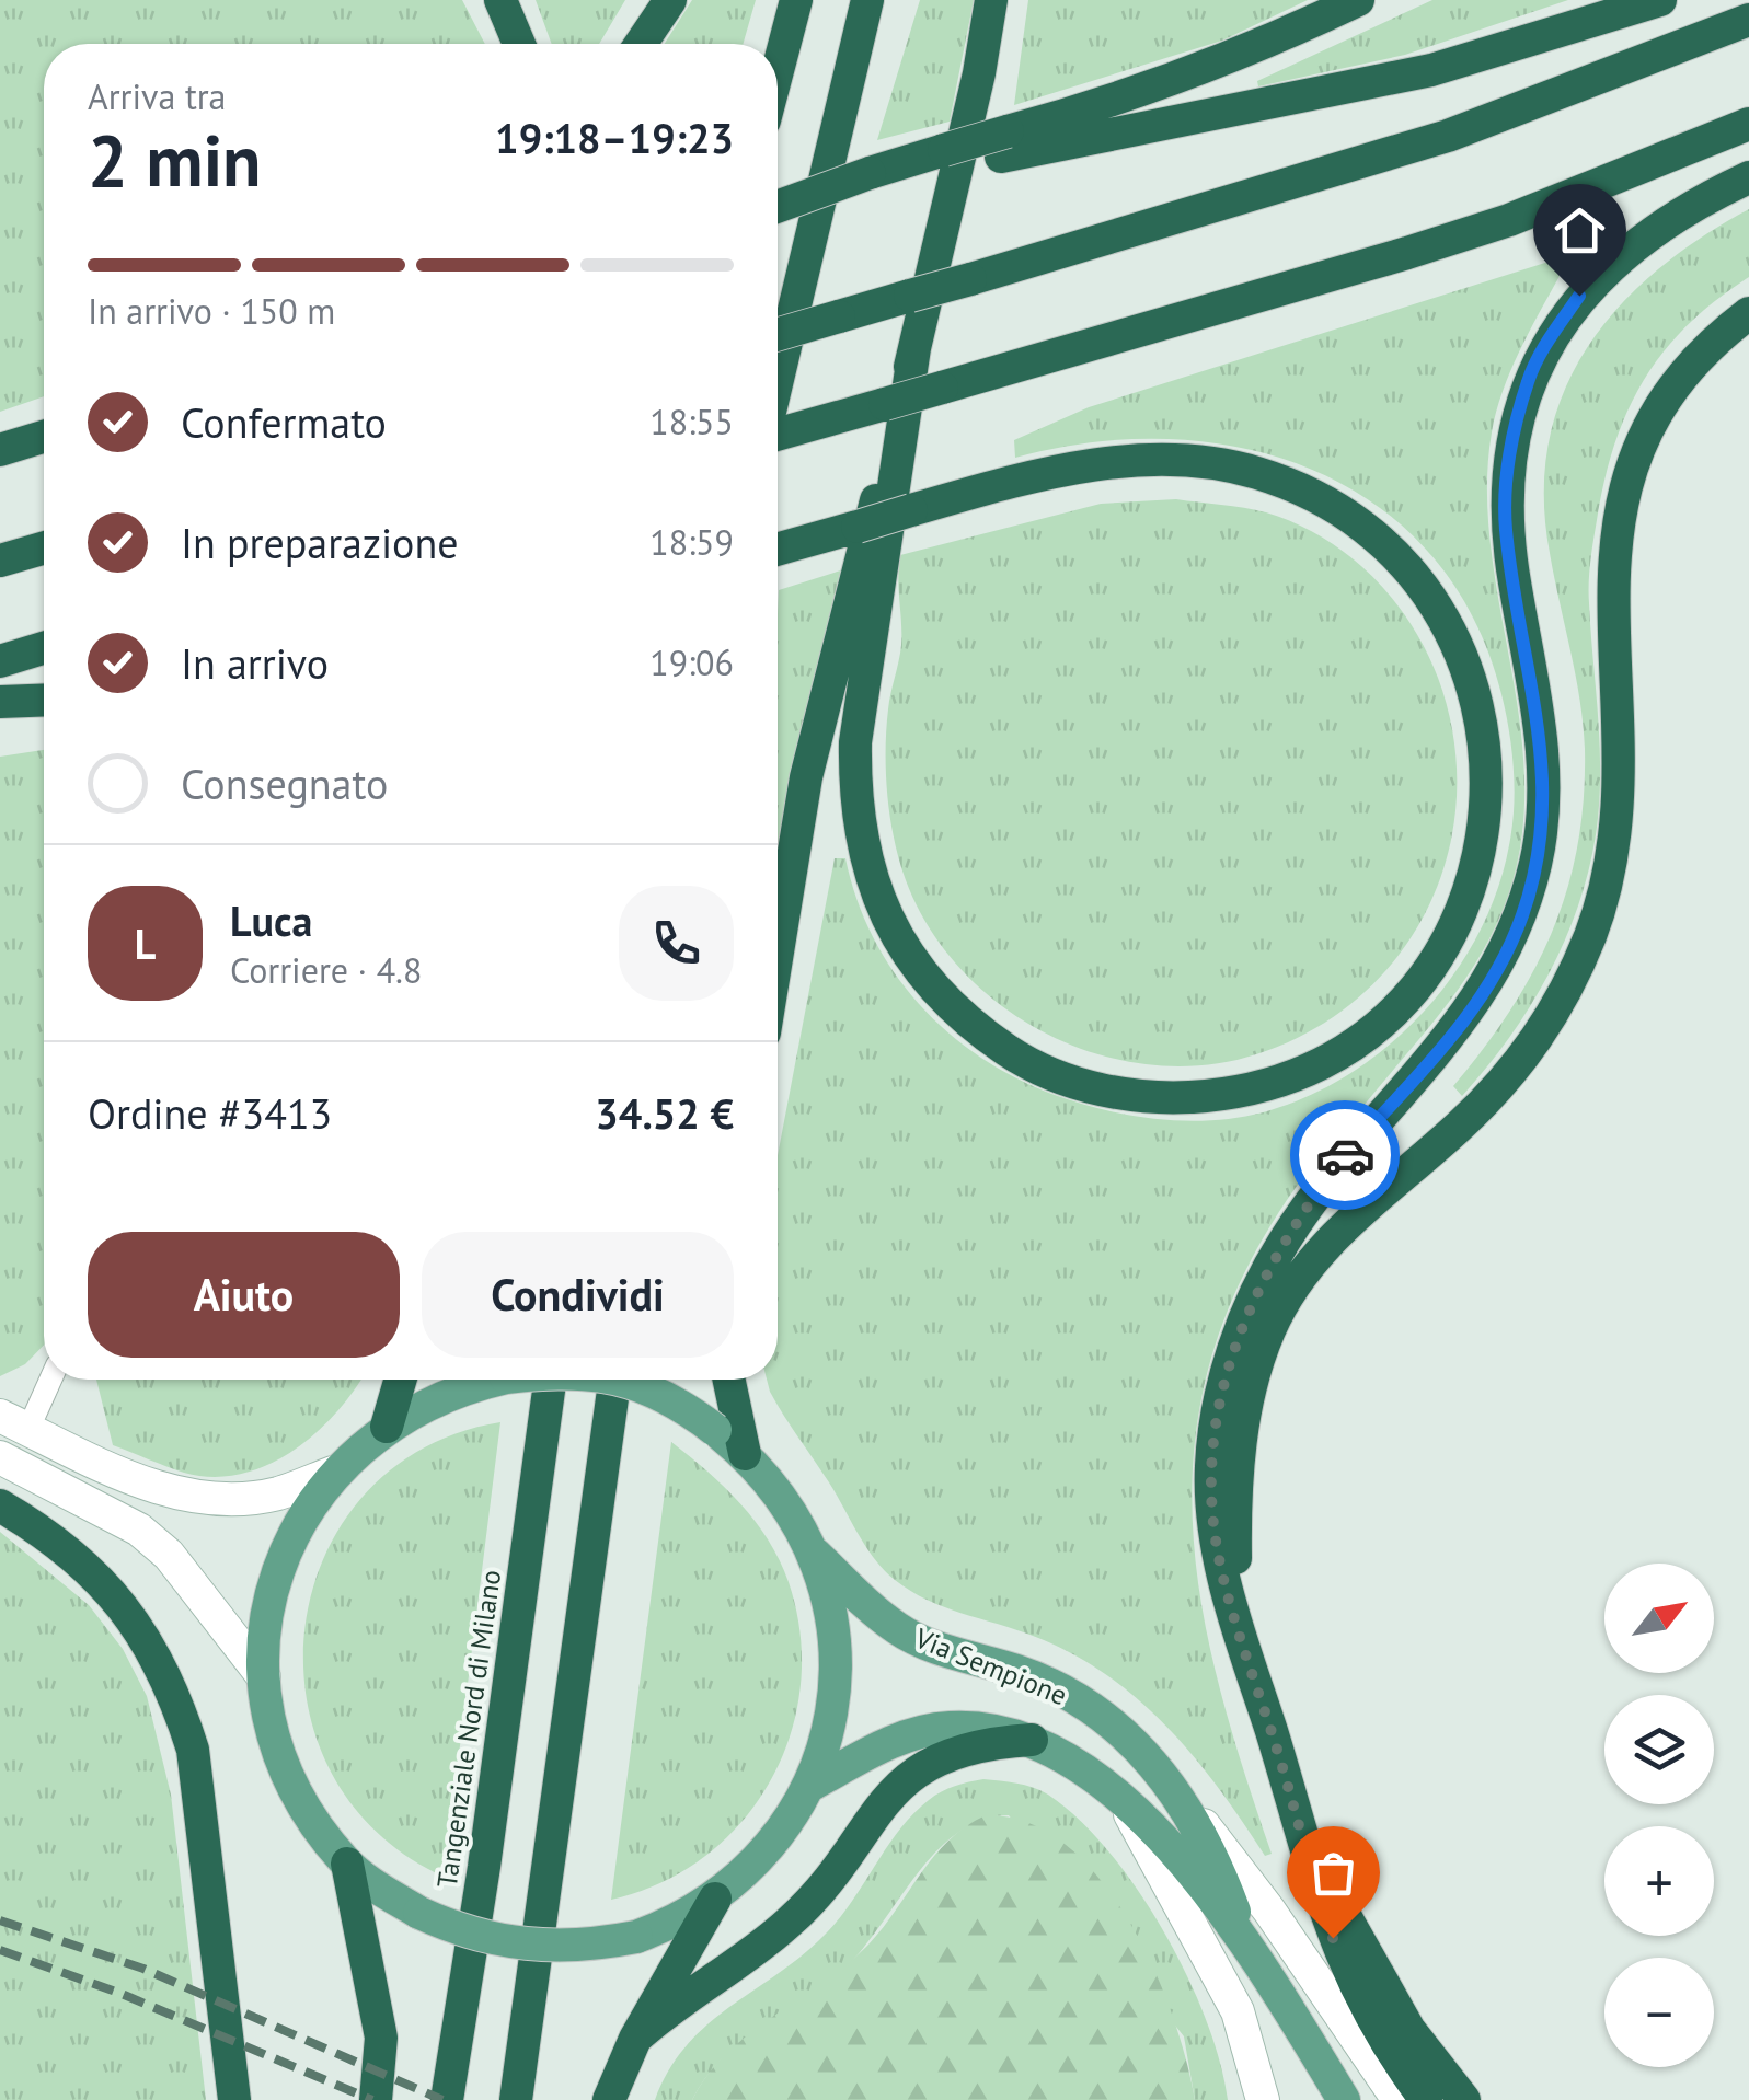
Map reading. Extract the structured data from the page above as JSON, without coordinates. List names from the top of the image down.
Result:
{
  "streets": {
    "highway": ["Tangenziale Nord di Milano"],
    "main road": ["Via Sempione"]
  },
  "north": "top right",
  "page": {
    "heading": ["2 min", "Arriva tra", "19:18–19:23"],
    "panel": [
      "Luca",
      "Corriere · 4.8",
      "Ordine #3413",
      "34.52 €"
    ],
    "bar": "In arrivo · 150 m",
    "list": [
      ["Confermato", "18:55"],
      ["In preparazione", "18:59"],
      ["In arrivo", "19:06"],
      "Consegnato"
    ],
    "round": "L",
    "buttons": ["Aiuto", "Condividi"],
    "map_buttons": ["+", "−"]
  }
}
